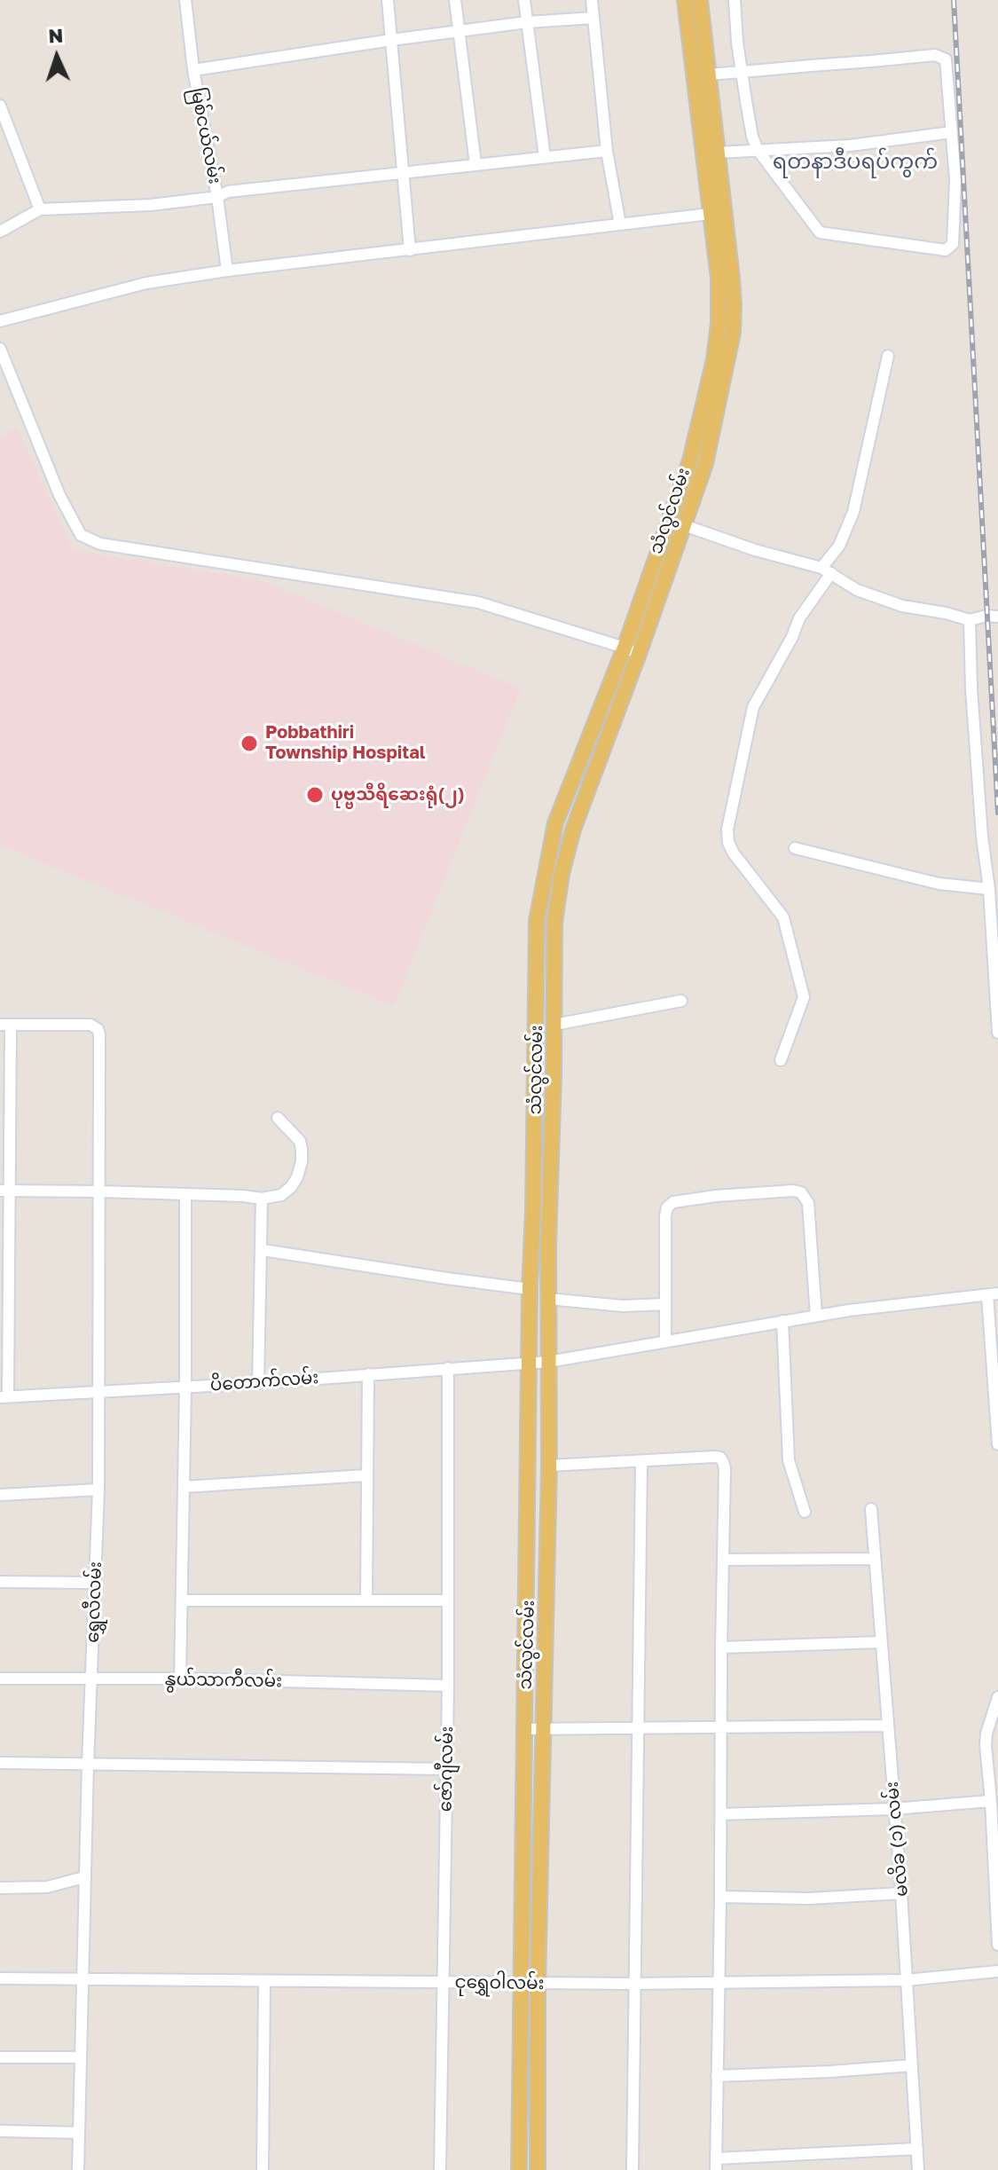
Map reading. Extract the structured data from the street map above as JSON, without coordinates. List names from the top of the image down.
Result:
{
  "streets": {
    "main road": ["သံလွင်လမ်း"],
    "street": [
      "မြစ်ငယ်လမ်း",
      "ပိတောက်လမ်း",
      "ရွှေလီလမ်း",
      "နွယ်သာကီလမ်း",
      "ဇော်ဂျီလမ်း",
      "မလိခ (၁) လမ်း",
      "ငုရွှေဝါလမ်း"
    ]
  },
  "crossings": [
    ["သံလွင်လမ်း", "ပိတောက်လမ်း"],
    ["သံလွင်လမ်း", "ငုရွှေဝါလမ်း"],
    ["ပိတောက်လမ်း", "ရွှေလီလမ်း"],
    ["ပိတောက်လမ်း", "ဇော်ဂျီလမ်း"],
    ["ရွှေလီလမ်း", "နွယ်သာကီလမ်း"],
    ["ရွှေလီလမ်း", "ငုရွှေဝါလမ်း"],
    ["နွယ်သာကီလမ်း", "ဇော်ဂျီလမ်း"],
    ["ဇော်ဂျီလမ်း", "ငုရွှေဝါလမ်း"],
    ["မလိခ (၁) လမ်း", "ငုရွှေဝါလမ်း"]
  ],
  "districts": ["ရတနာဒီပရပ်ကွက်"],
  "places": ["Pobbathiri Township Hospital", "ပုဗ္ဗသီရိဆေးရုံ(၂)"],
  "north": "top"
}
